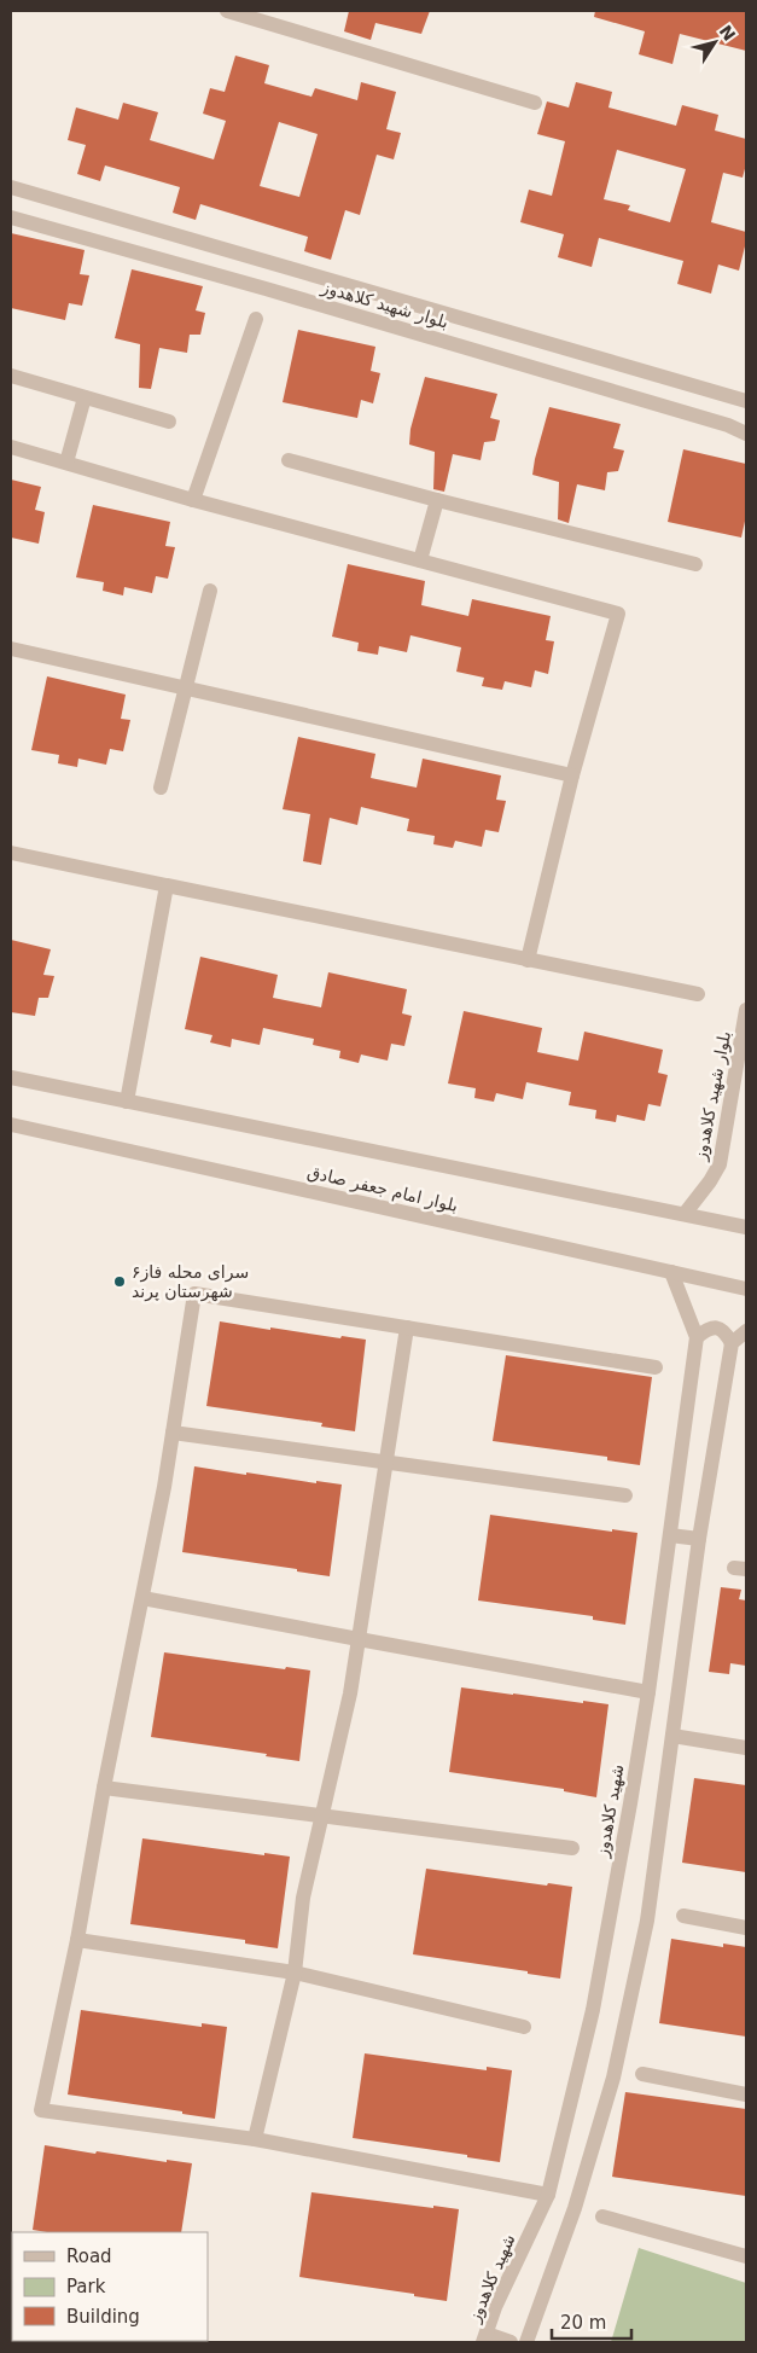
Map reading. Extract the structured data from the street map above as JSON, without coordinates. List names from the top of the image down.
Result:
{
  "streets": {
    "street": ["بلوار شهید کلاهدوز", "بلوار امام جعفر صادق", "شهید کلاهدوز"]
  },
  "crossings": [
    ["بلوار شهید کلاهدوز", "بلوار امام جعفر صادق"],
    ["بلوار امام جعفر صادق", "شهید کلاهدوز"]
  ],
  "places": ["سرای محله فاز۶ شهرستان پرند"],
  "legend": ["Road", "Park", "Building"],
  "scale_bar": "20 m",
  "north": "top right"
}
